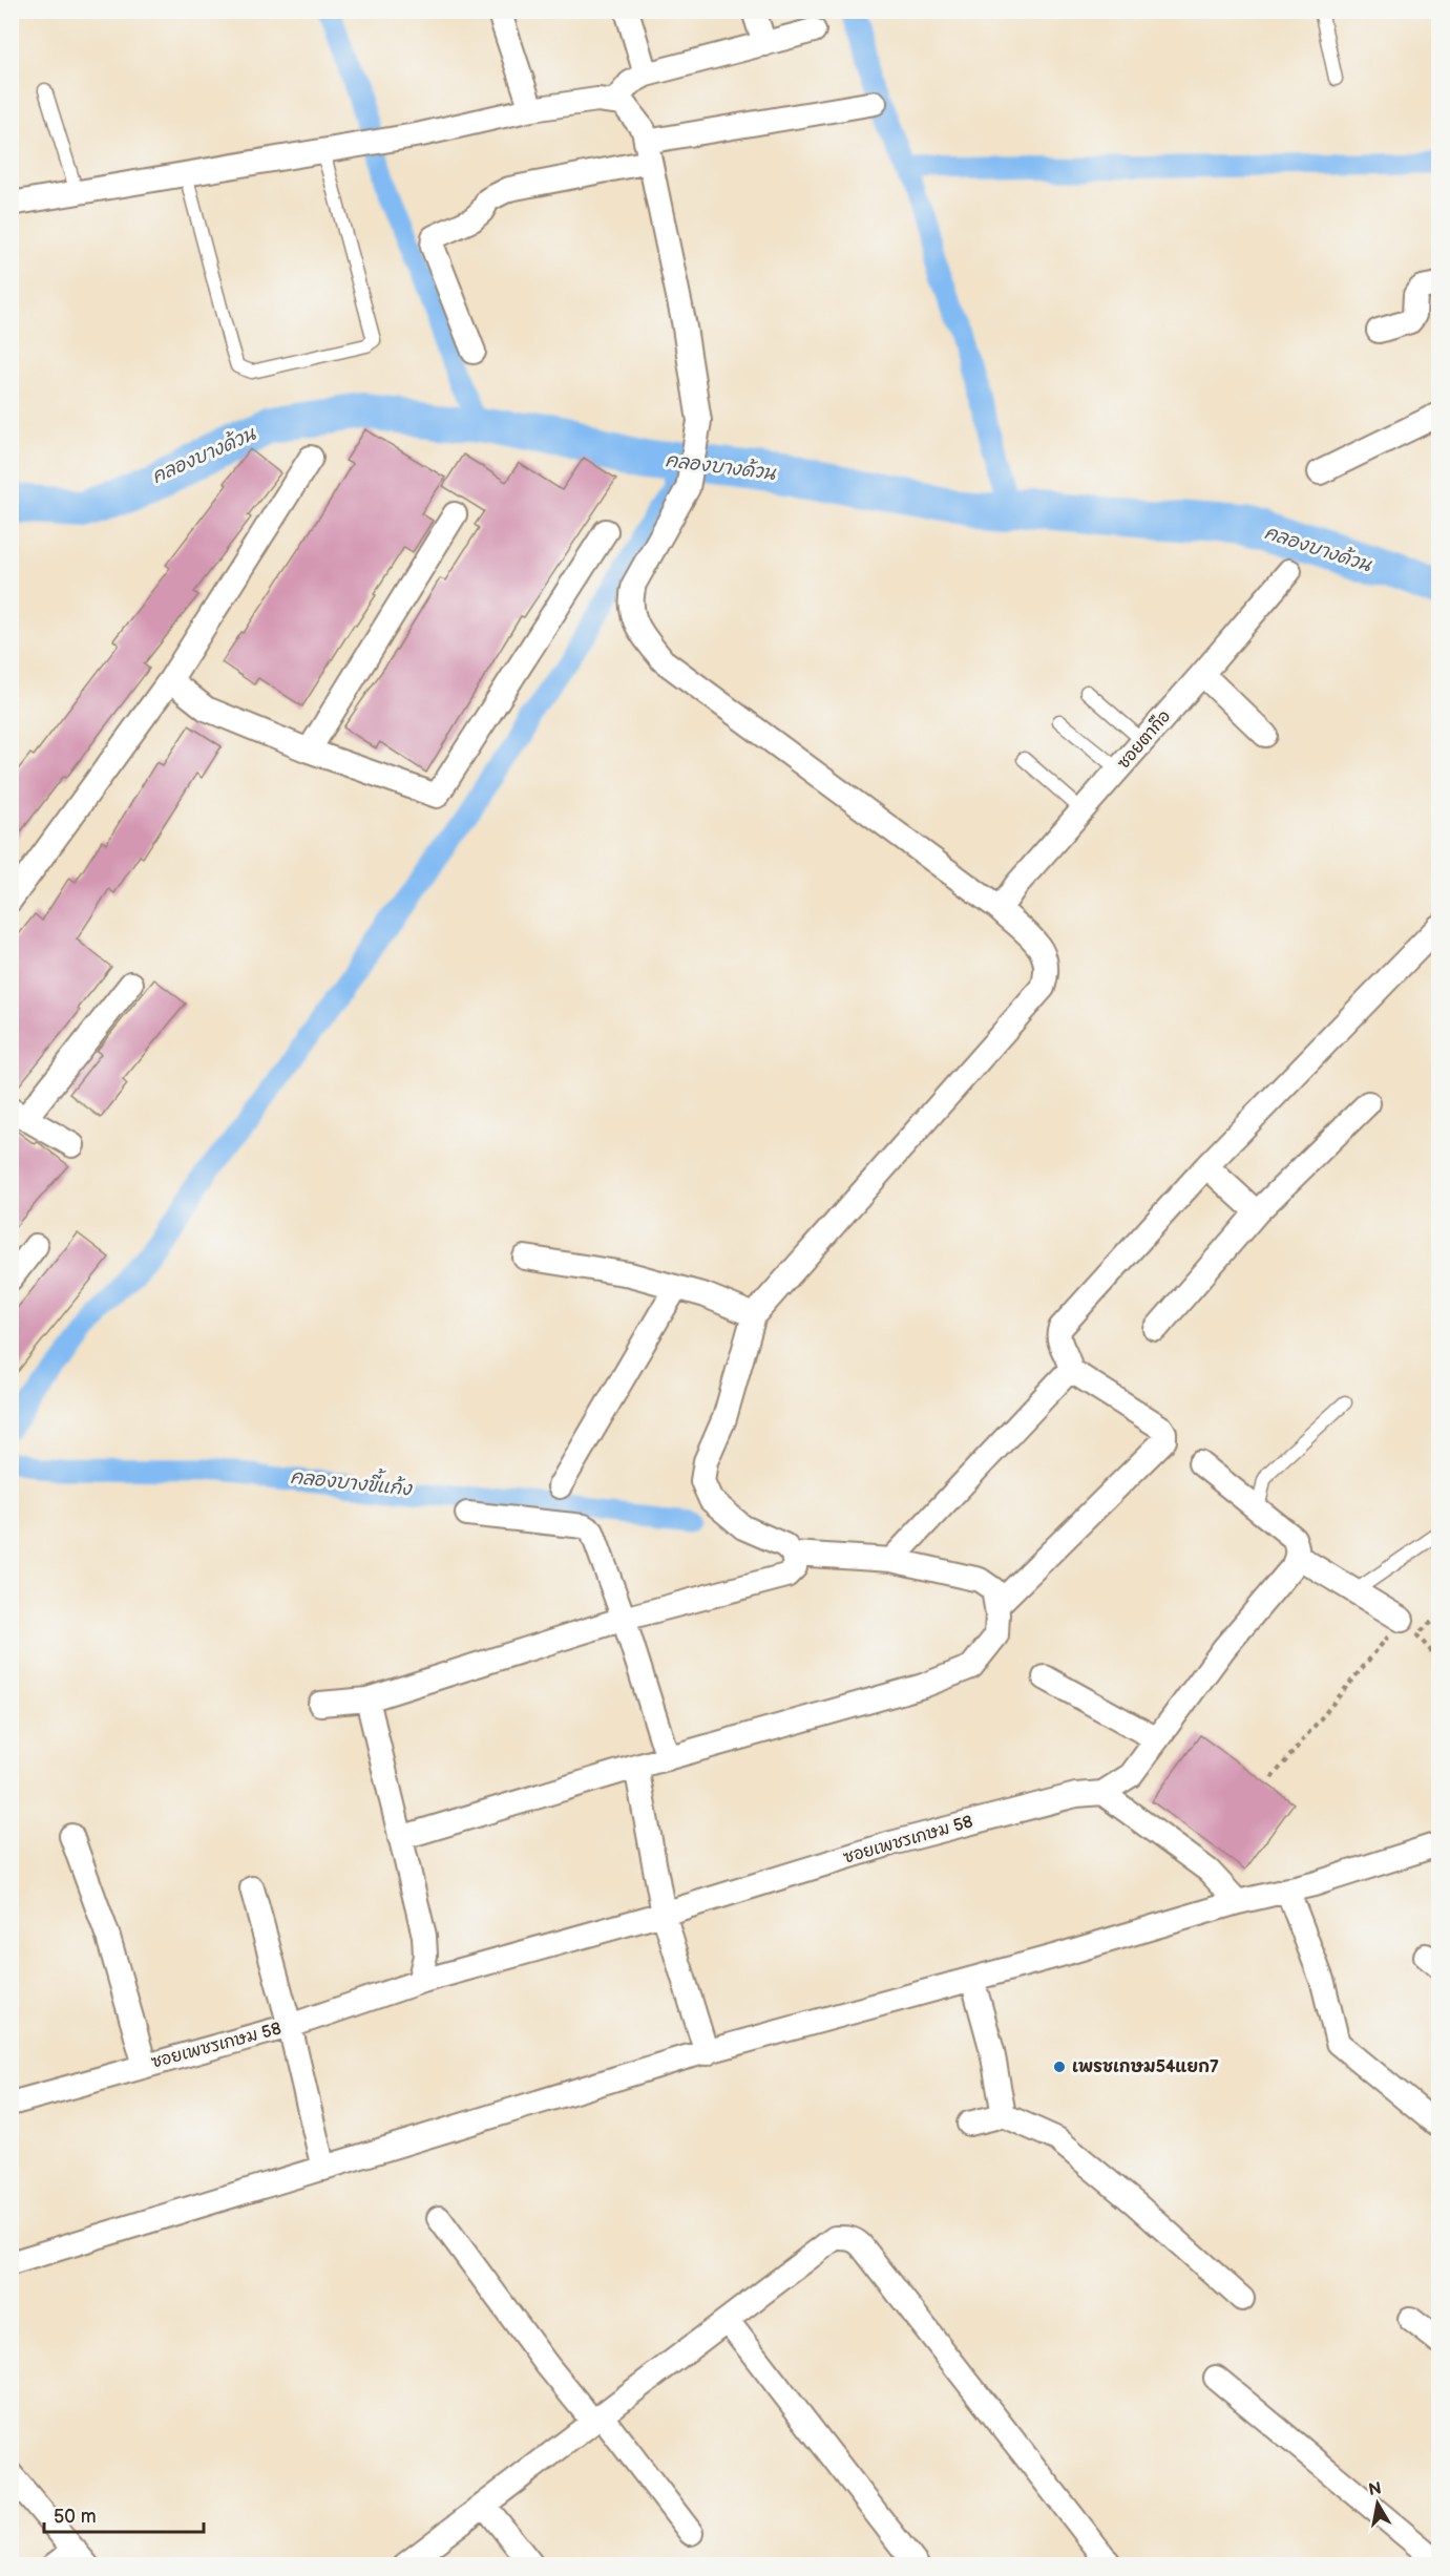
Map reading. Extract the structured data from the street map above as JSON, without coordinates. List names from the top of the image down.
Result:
{
  "streets": {
    "street": ["ซอยตากือ", "ซอยเพชรเกษม 58"]
  },
  "water": ["คลองบางด้วน", "คลองบางขี้แก้ง"],
  "places": ["เพรชเกษม54แยก7"],
  "scale_bar": "50 m",
  "north": "top"
}
